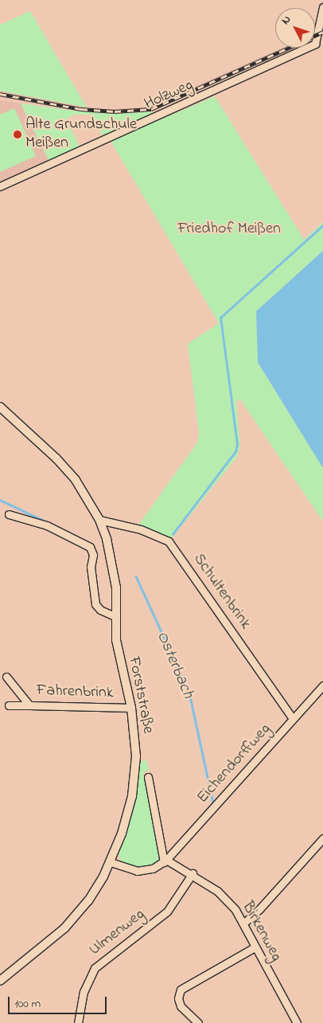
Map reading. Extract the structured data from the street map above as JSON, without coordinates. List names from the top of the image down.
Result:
{
  "streets": {
    "street": [
      "Holzweg",
      "Schultenbrink",
      "Fahrenbrink",
      "Forststraße",
      "Eichendorffweg",
      "Birkenweg",
      "Ulmenweg"
    ]
  },
  "crossings": [
    ["Schultenbrink", "Forststraße"],
    ["Schultenbrink", "Eichendorffweg"],
    ["Fahrenbrink", "Forststraße"],
    ["Forststraße", "Eichendorffweg"],
    ["Eichendorffweg", "Birkenweg"],
    ["Birkenweg", "Ulmenweg"]
  ],
  "water": ["Osterbach"],
  "parks": ["Friedhof Meißen"],
  "places": ["Alte Grundschule Meißen"],
  "scale_bar": "100 m",
  "north": "top left"
}
